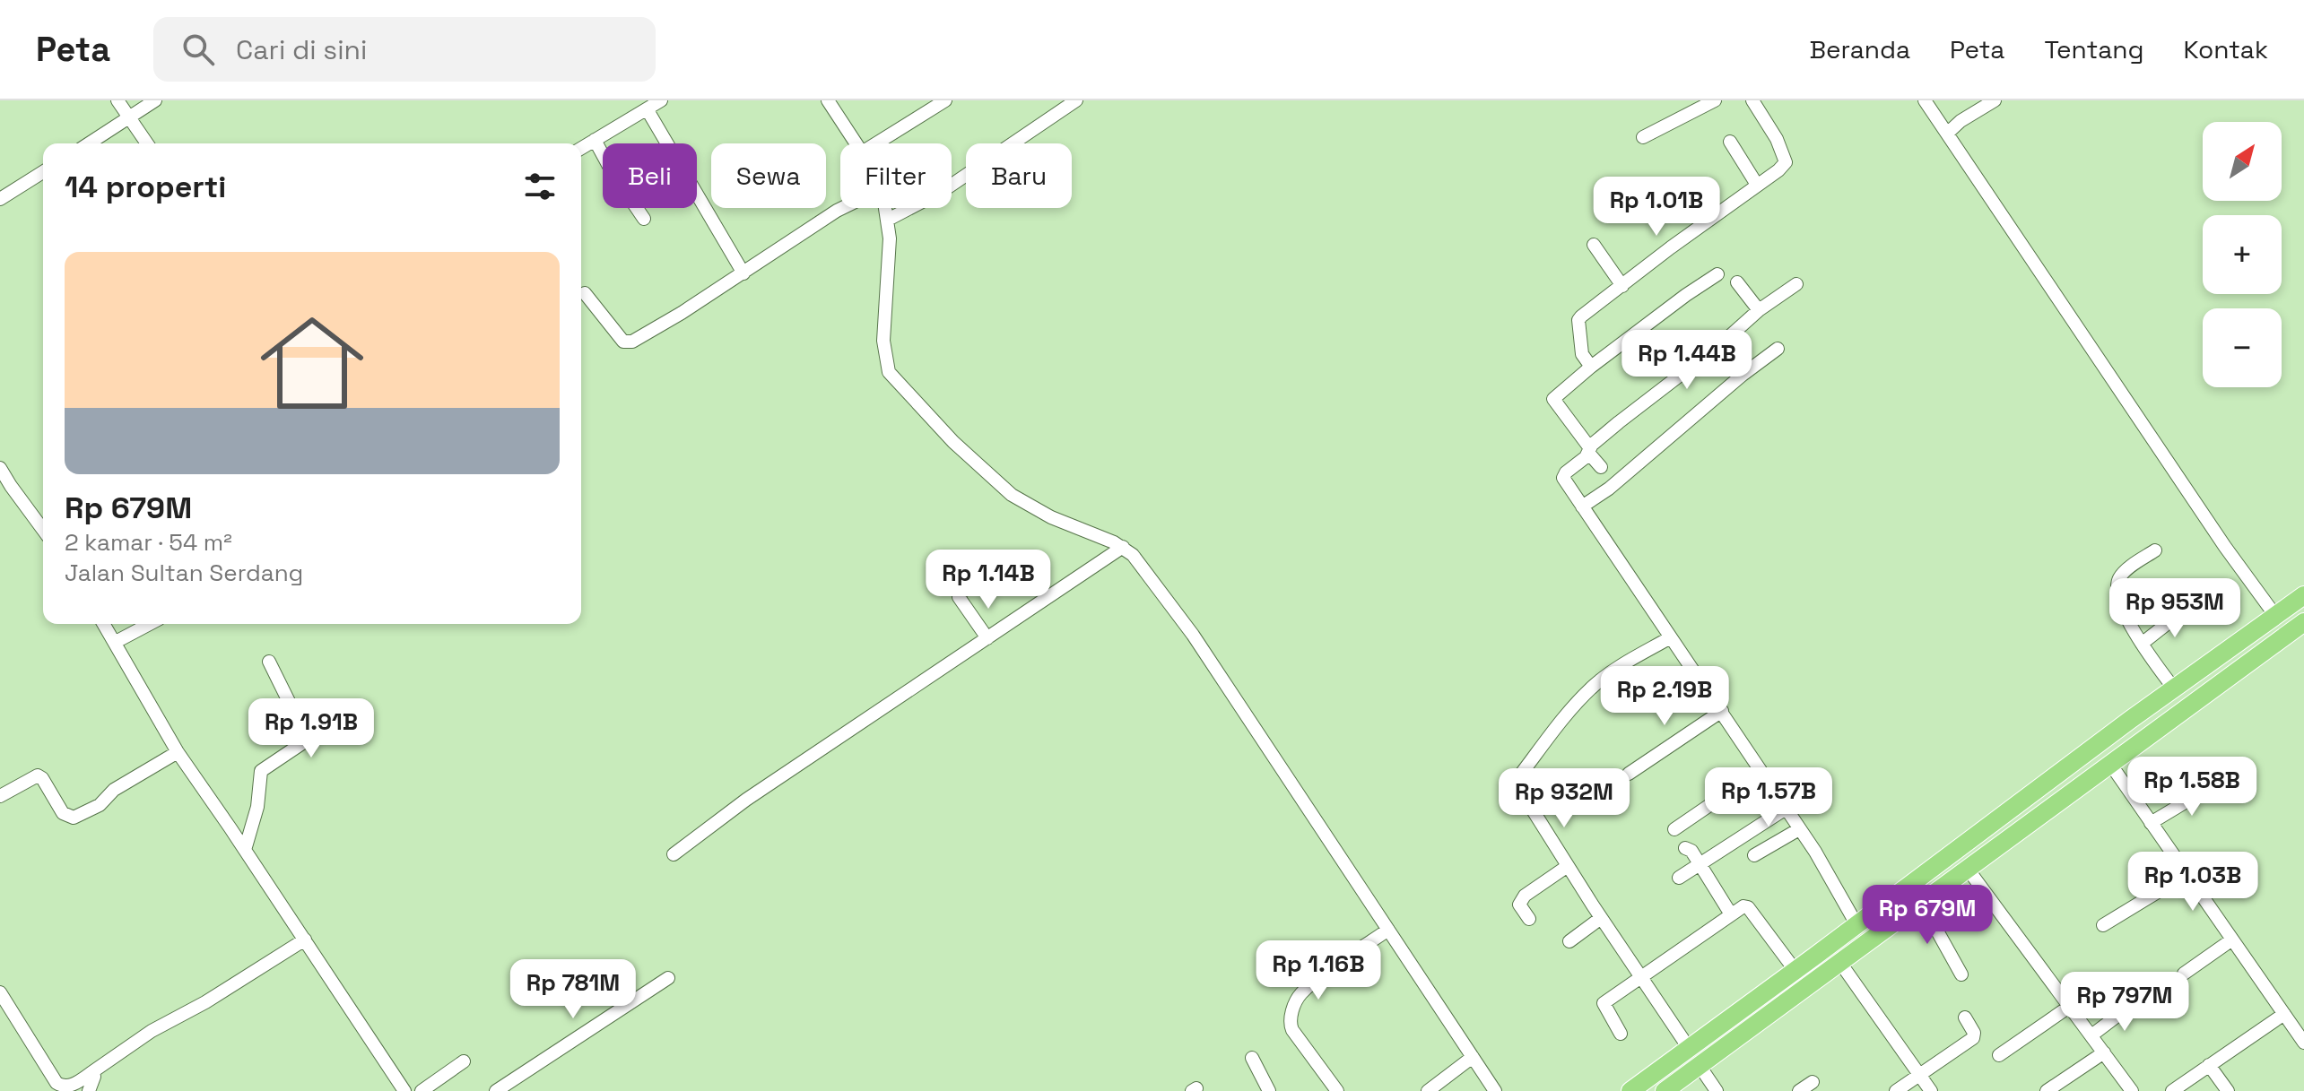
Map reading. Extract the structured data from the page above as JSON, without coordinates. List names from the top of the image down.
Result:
{
  "north": "top right",
  "page": {
    "header": "Peta",
    "search": "Cari di sini",
    "nav": [
      "Beranda",
      "Peta",
      "Tentang",
      "Kontak"
    ],
    "map_buttons": ["+", "−"],
    "chip": [
      "Beli",
      "Sewa",
      "Filter",
      "Baru"
    ],
    "heading": "14 properti",
    "price": [
      "Rp 1.01B",
      "Rp 1.44B",
      "Rp 1.14B",
      "Rp 953M",
      "Rp 2.19B",
      "Rp 1.91B",
      "Rp 1.58B",
      "Rp 1.57B",
      "Rp 932M",
      "Rp 1.03B",
      "Rp 679M",
      "Rp 1.16B",
      "Rp 781M",
      "Rp 797M"
    ],
    "list": [
      {
        "name": "Rp 679M",
        "note": "2 kamar · 54 m² · Jalan Sultan Serdang"
      }
    ]
  }
}
